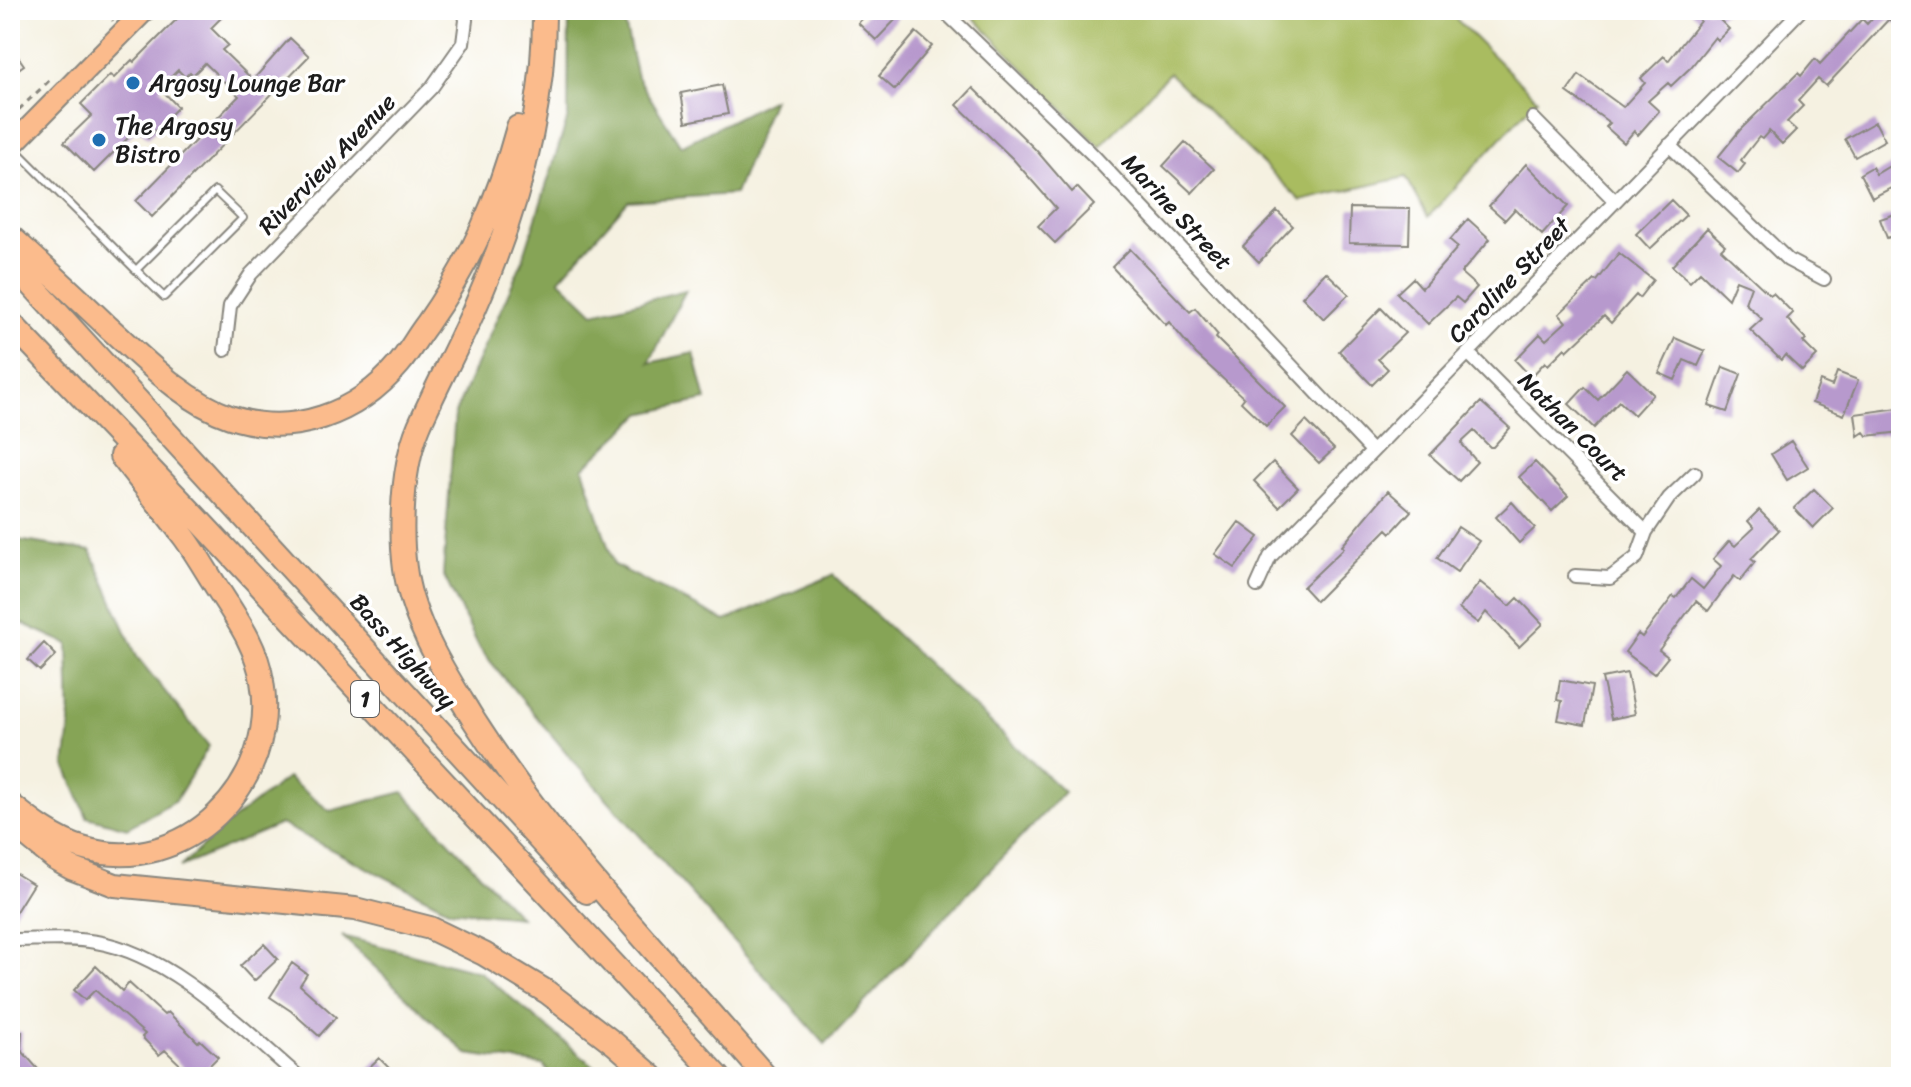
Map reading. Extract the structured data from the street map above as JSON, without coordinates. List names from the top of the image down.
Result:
{
  "streets": {
    "highway": ["Bass Highway", "1"],
    "street": [
      "Riverview Avenue",
      "Marine Street",
      "Caroline Street",
      "Nathan Court"
    ]
  },
  "crossings": [
    ["Marine Street", "Caroline Street"],
    ["Caroline Street", "Nathan Court"]
  ],
  "places": ["Argosy Lounge Bar", "The Argosy Bistro"]
}
